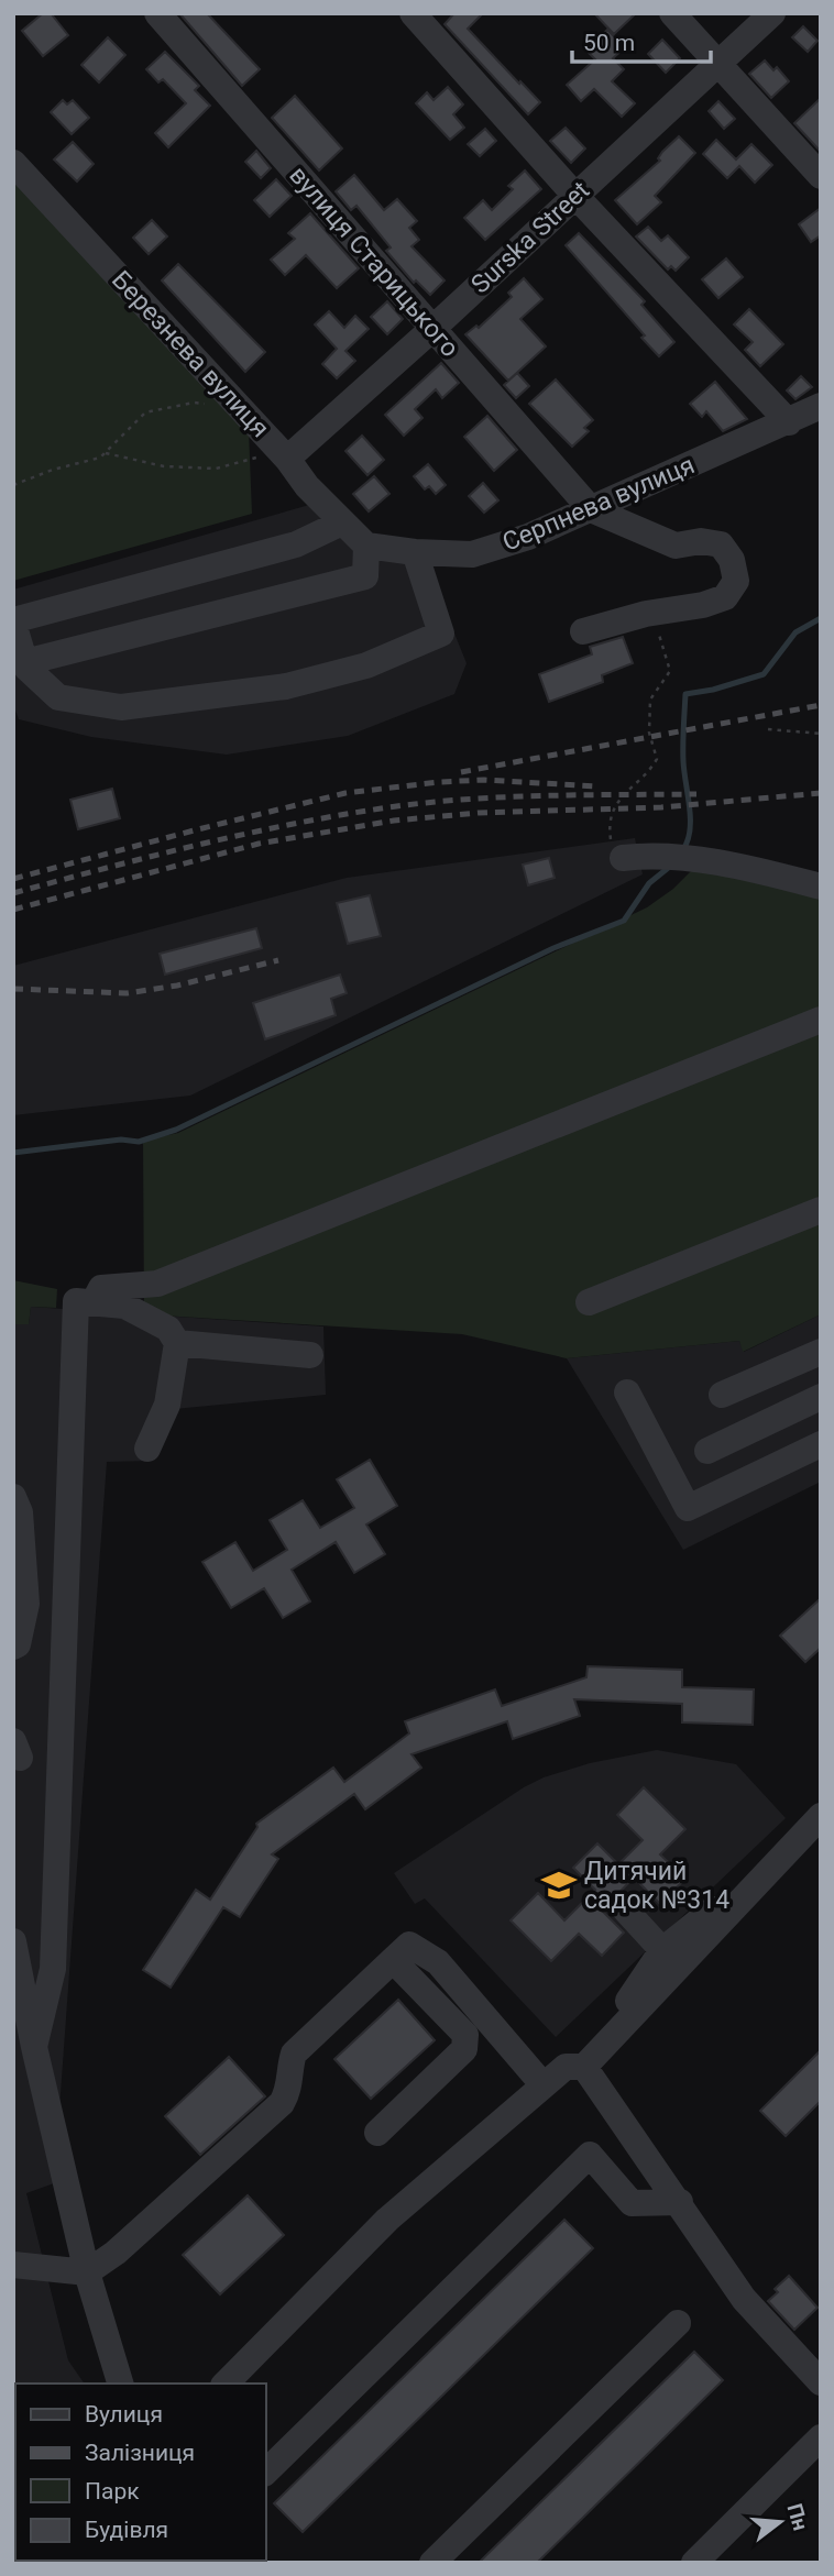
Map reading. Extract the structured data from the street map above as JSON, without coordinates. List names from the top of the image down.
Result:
{
  "streets": {
    "street": [
      "Surska Street",
      "вулиця Старицького",
      "Березнева вулиця",
      "Серпнева вулиця"
    ]
  },
  "crossings": [
    ["Surska Street", "вулиця Старицького"],
    ["Surska Street", "Березнева вулиця"],
    ["вулиця Старицького", "Серпнева вулиця"],
    ["Березнева вулиця", "Серпнева вулиця"]
  ],
  "places": {
    "school or university": ["Дитячий садок №314"]
  },
  "legend": [
    "Вулиця",
    "Залізниця",
    "Парк",
    "Будівля"
  ],
  "scale_bar": "50 m",
  "north": "right"
}
